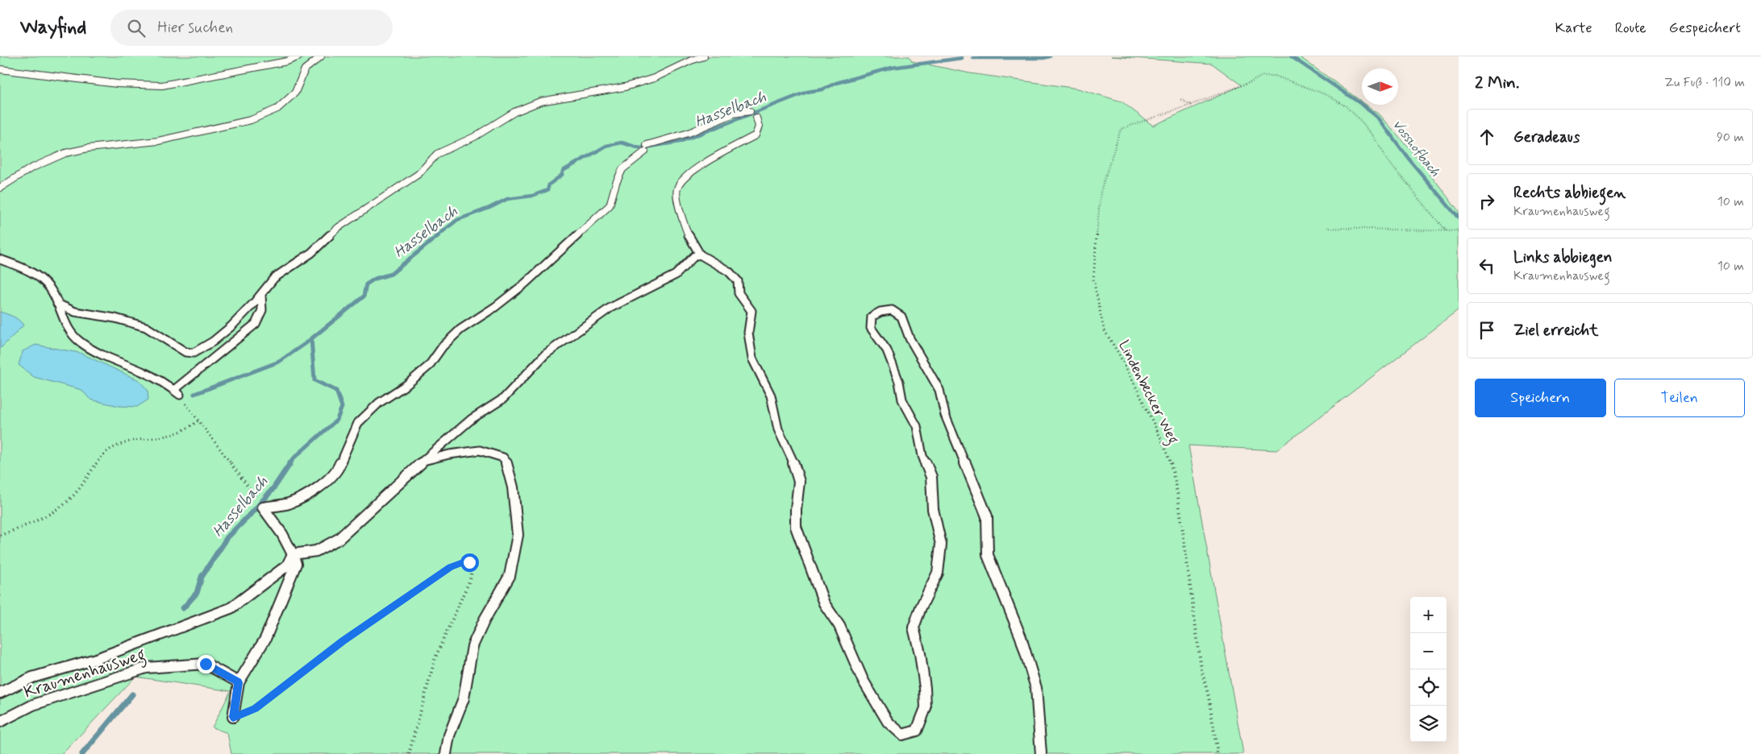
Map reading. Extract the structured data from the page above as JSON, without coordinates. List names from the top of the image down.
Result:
{
  "streets": {
    "lane": ["Kraumenhausweg"],
    "path": ["Lindenbecker Weg"]
  },
  "water": ["Hasselbach", "Vosshofbach"],
  "north": "right",
  "page": {
    "header": "Wayfind",
    "search": "Hier suchen",
    "nav": ["Karte", "Route", "Gespeichert"],
    "heading": ["2 Min.", "Zu Fuß · 110 m"],
    "list": [
      ["Geradeaus", "90 m"],
      ["Rechts abbiegen", "Kraumenhausweg", "10 m"],
      ["Links abbiegen", "Kraumenhausweg", "10 m"],
      "Ziel erreicht"
    ],
    "buttons": ["Speichern", "Teilen"],
    "map_buttons": ["+", "−"]
  }
}
